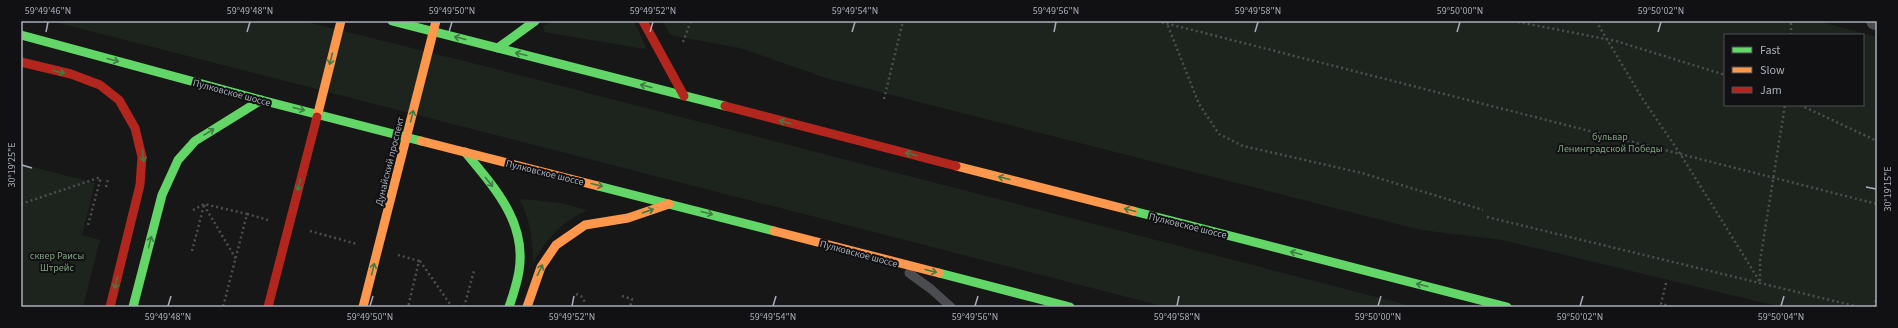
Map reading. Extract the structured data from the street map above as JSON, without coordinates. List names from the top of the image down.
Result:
{
  "streets": {
    "main road": ["Пулковское шоссе", "Дунайский проспект"]
  },
  "one_way": ["Дунайский проспект"],
  "parks": ["бульвар Ленинградской Победы", "сквер Раисы Штрейс"],
  "legend": ["Fast", "Slow", "Jam"],
  "coordinates": [
    "59°49'46\"N",
    "59°49'48\"N",
    "59°49'50\"N",
    "59°49'52\"N",
    "59°49'54\"N",
    "59°49'56\"N",
    "59°49'58\"N",
    "59°50'00\"N",
    "59°50'02\"N",
    "30°19'25\"E",
    "30°19'15\"E",
    "59°50'04\"N"
  ]
}
